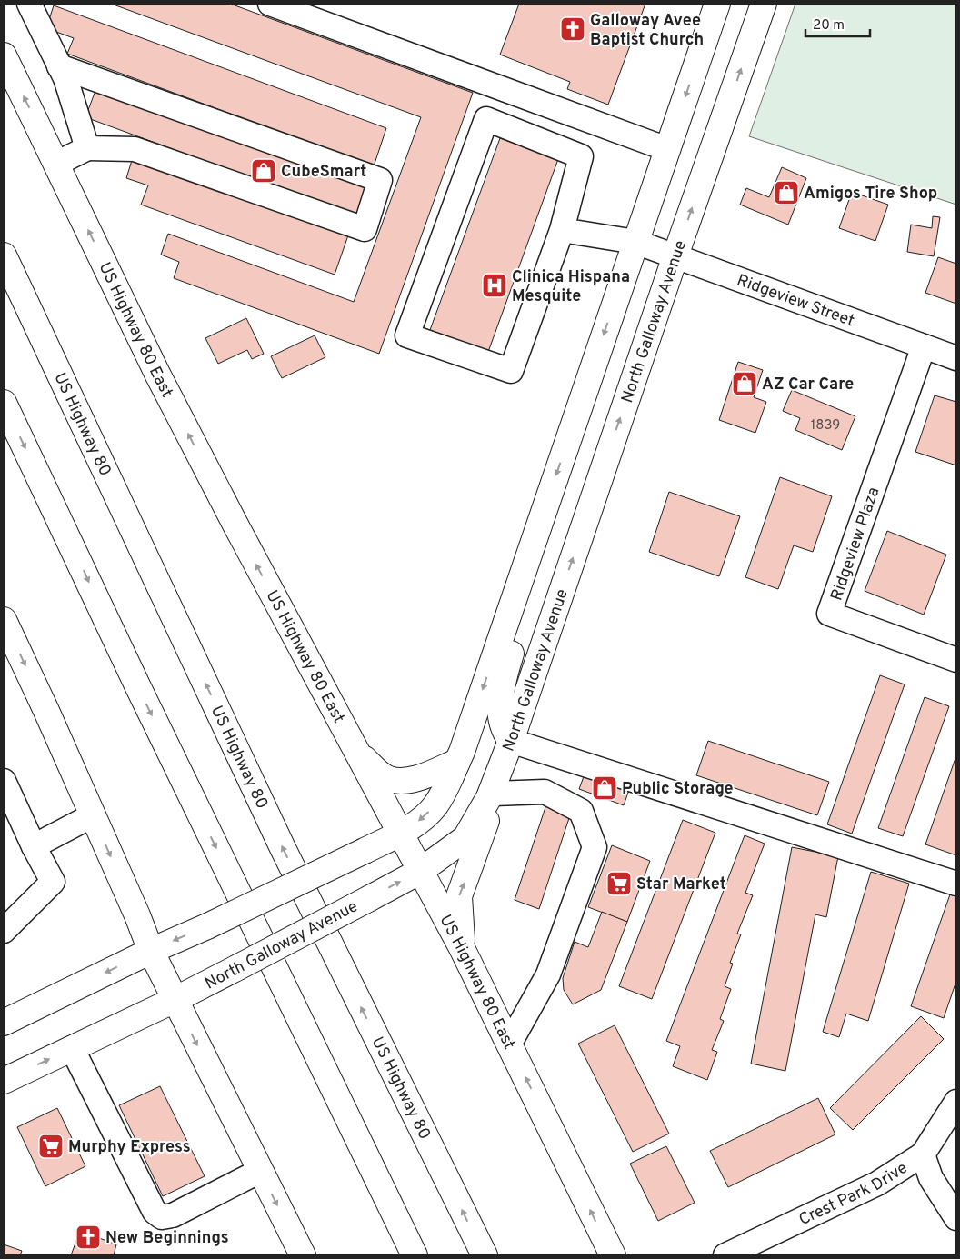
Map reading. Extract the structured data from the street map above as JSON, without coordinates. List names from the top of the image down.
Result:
{
  "streets": {
    "main road": ["North Galloway Avenue", "US Highway 80 East", "US Highway 80"],
    "street": ["Ridgeview Street", "Ridgeview Plaza", "Crest Park Drive"]
  },
  "crossings": [
    ["Ridgeview Street", "North Galloway Avenue"],
    ["Ridgeview Street", "Ridgeview Plaza"],
    ["North Galloway Avenue", "US Highway 80 East"]
  ],
  "places": {
    "church": ["Galloway Avee Baptist Church", "New Beginnings"],
    "shop": [
      "CubeSmart",
      "Amigos Tire Shop",
      "AZ Car Care",
      "Public Storage"
    ],
    "hospital": ["Clinica Hispana Mesquite"],
    "supermarket": ["Star Market", "Murphy Express"]
  },
  "house_numbers": ["1839"],
  "scale_bar": "20 m"
}
